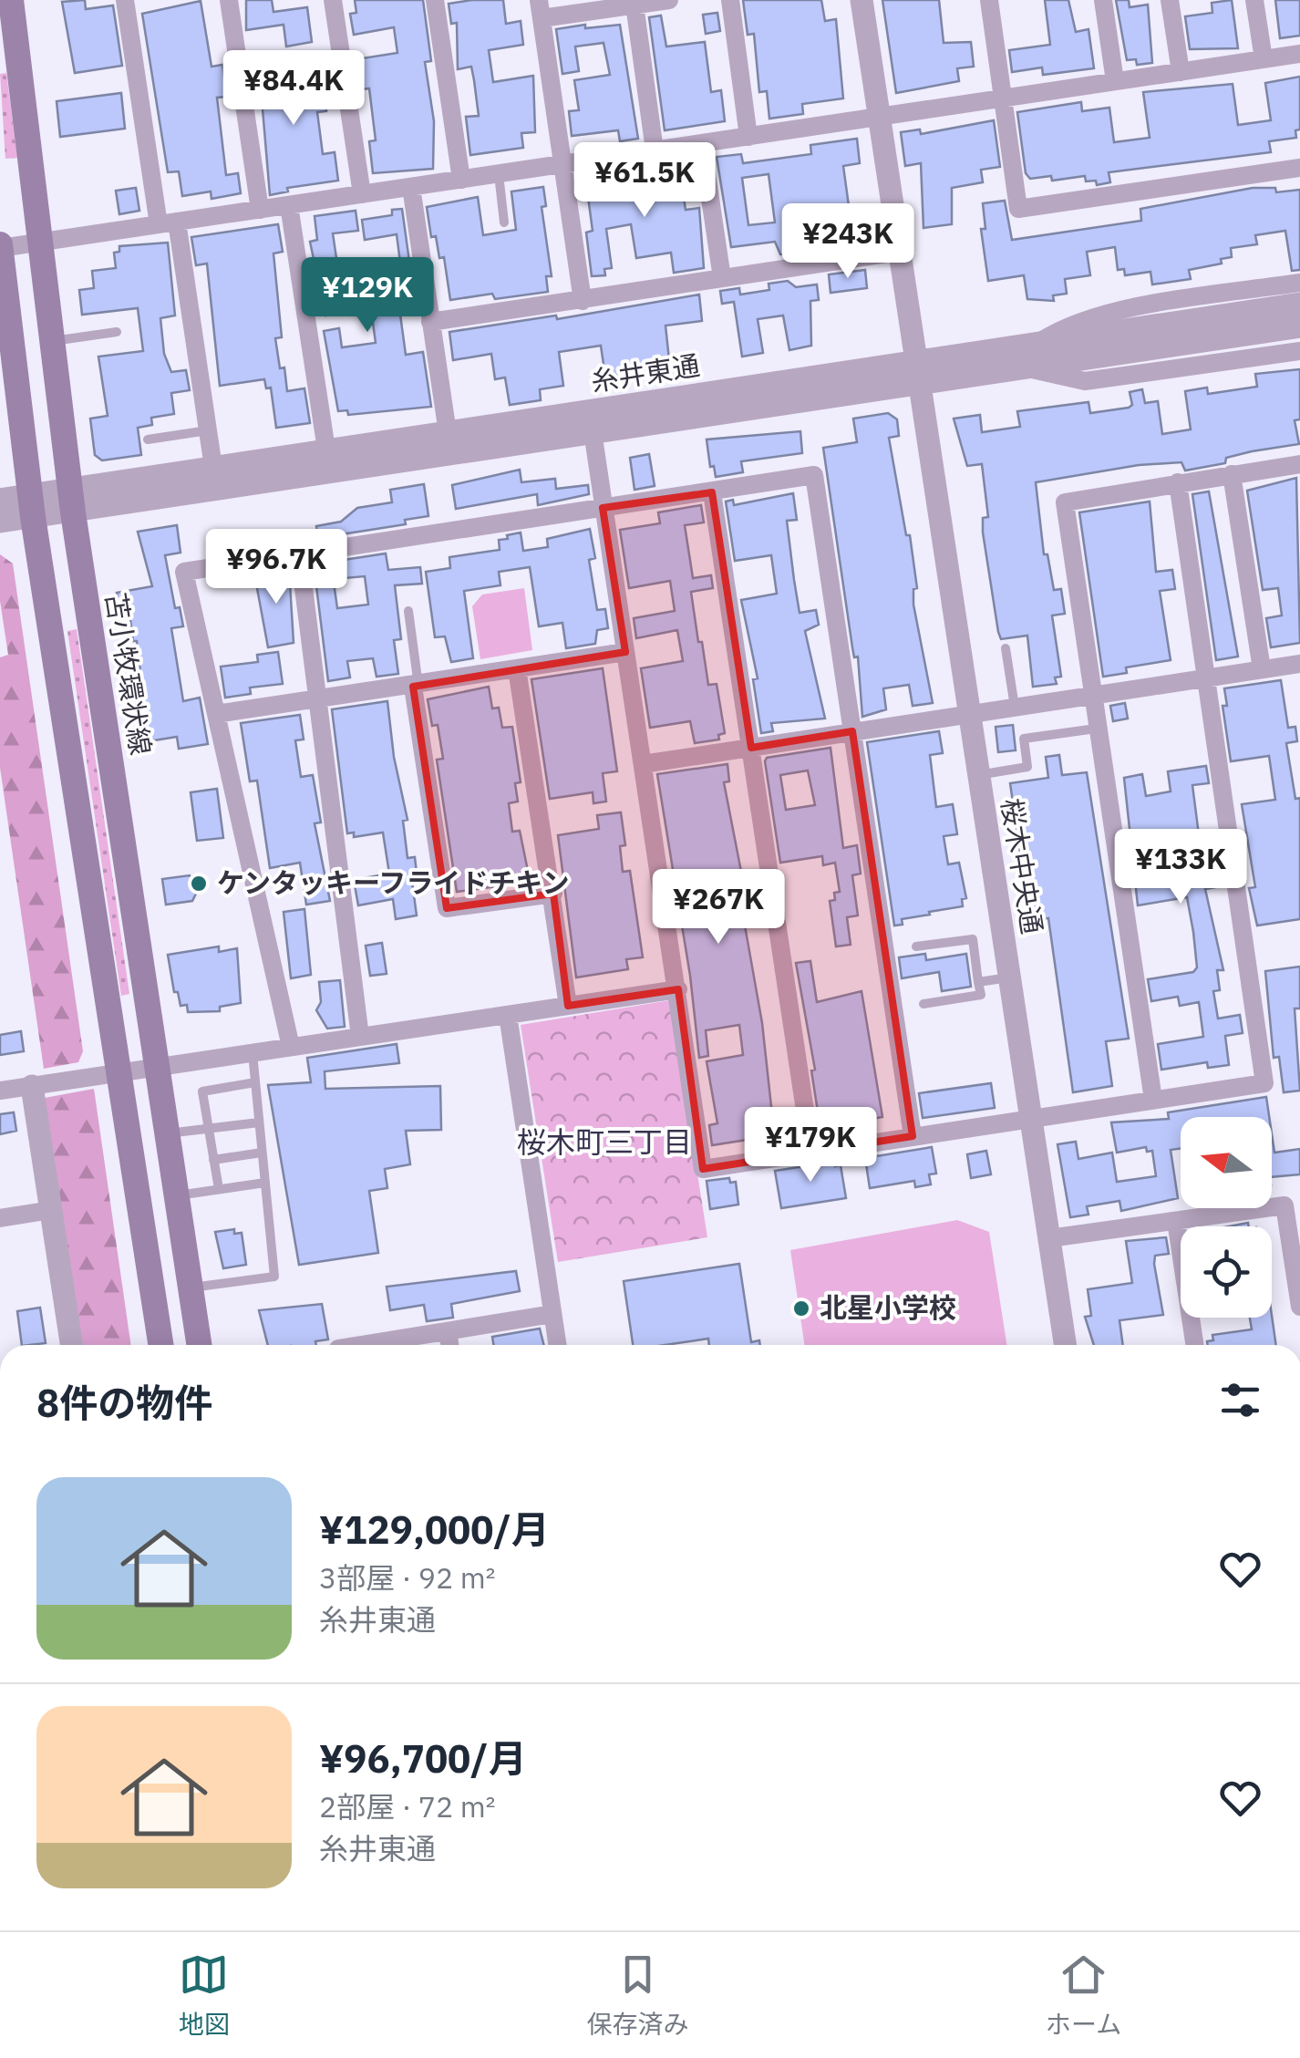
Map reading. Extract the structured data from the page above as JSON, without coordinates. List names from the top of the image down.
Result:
{
  "streets": {
    "main road": ["苫小牧環状線"],
    "street": ["糸井東通", "桜木中央通"]
  },
  "crossings": [
    ["糸井東通", "苫小牧環状線"],
    ["糸井東通", "桜木中央通"]
  ],
  "districts": ["桜木町三丁目"],
  "places": ["ケンタッキーフライドチキン", "北星小学校"],
  "north": "left",
  "page": {
    "price": [
      "¥84.4K",
      "¥61.5K",
      "¥243K",
      "¥129K",
      "¥96.7K",
      "¥133K",
      "¥267K",
      "¥179K"
    ],
    "heading": "8件の物件",
    "list": [
      {
        "name": "¥129,000/月",
        "note": "3部屋 · 92 m² · 糸井東通"
      },
      {
        "name": "¥96,700/月",
        "note": "2部屋 · 72 m² · 糸井東通"
      }
    ],
    "tabs": ["地図", "保存済み", "ホーム"]
  }
}
